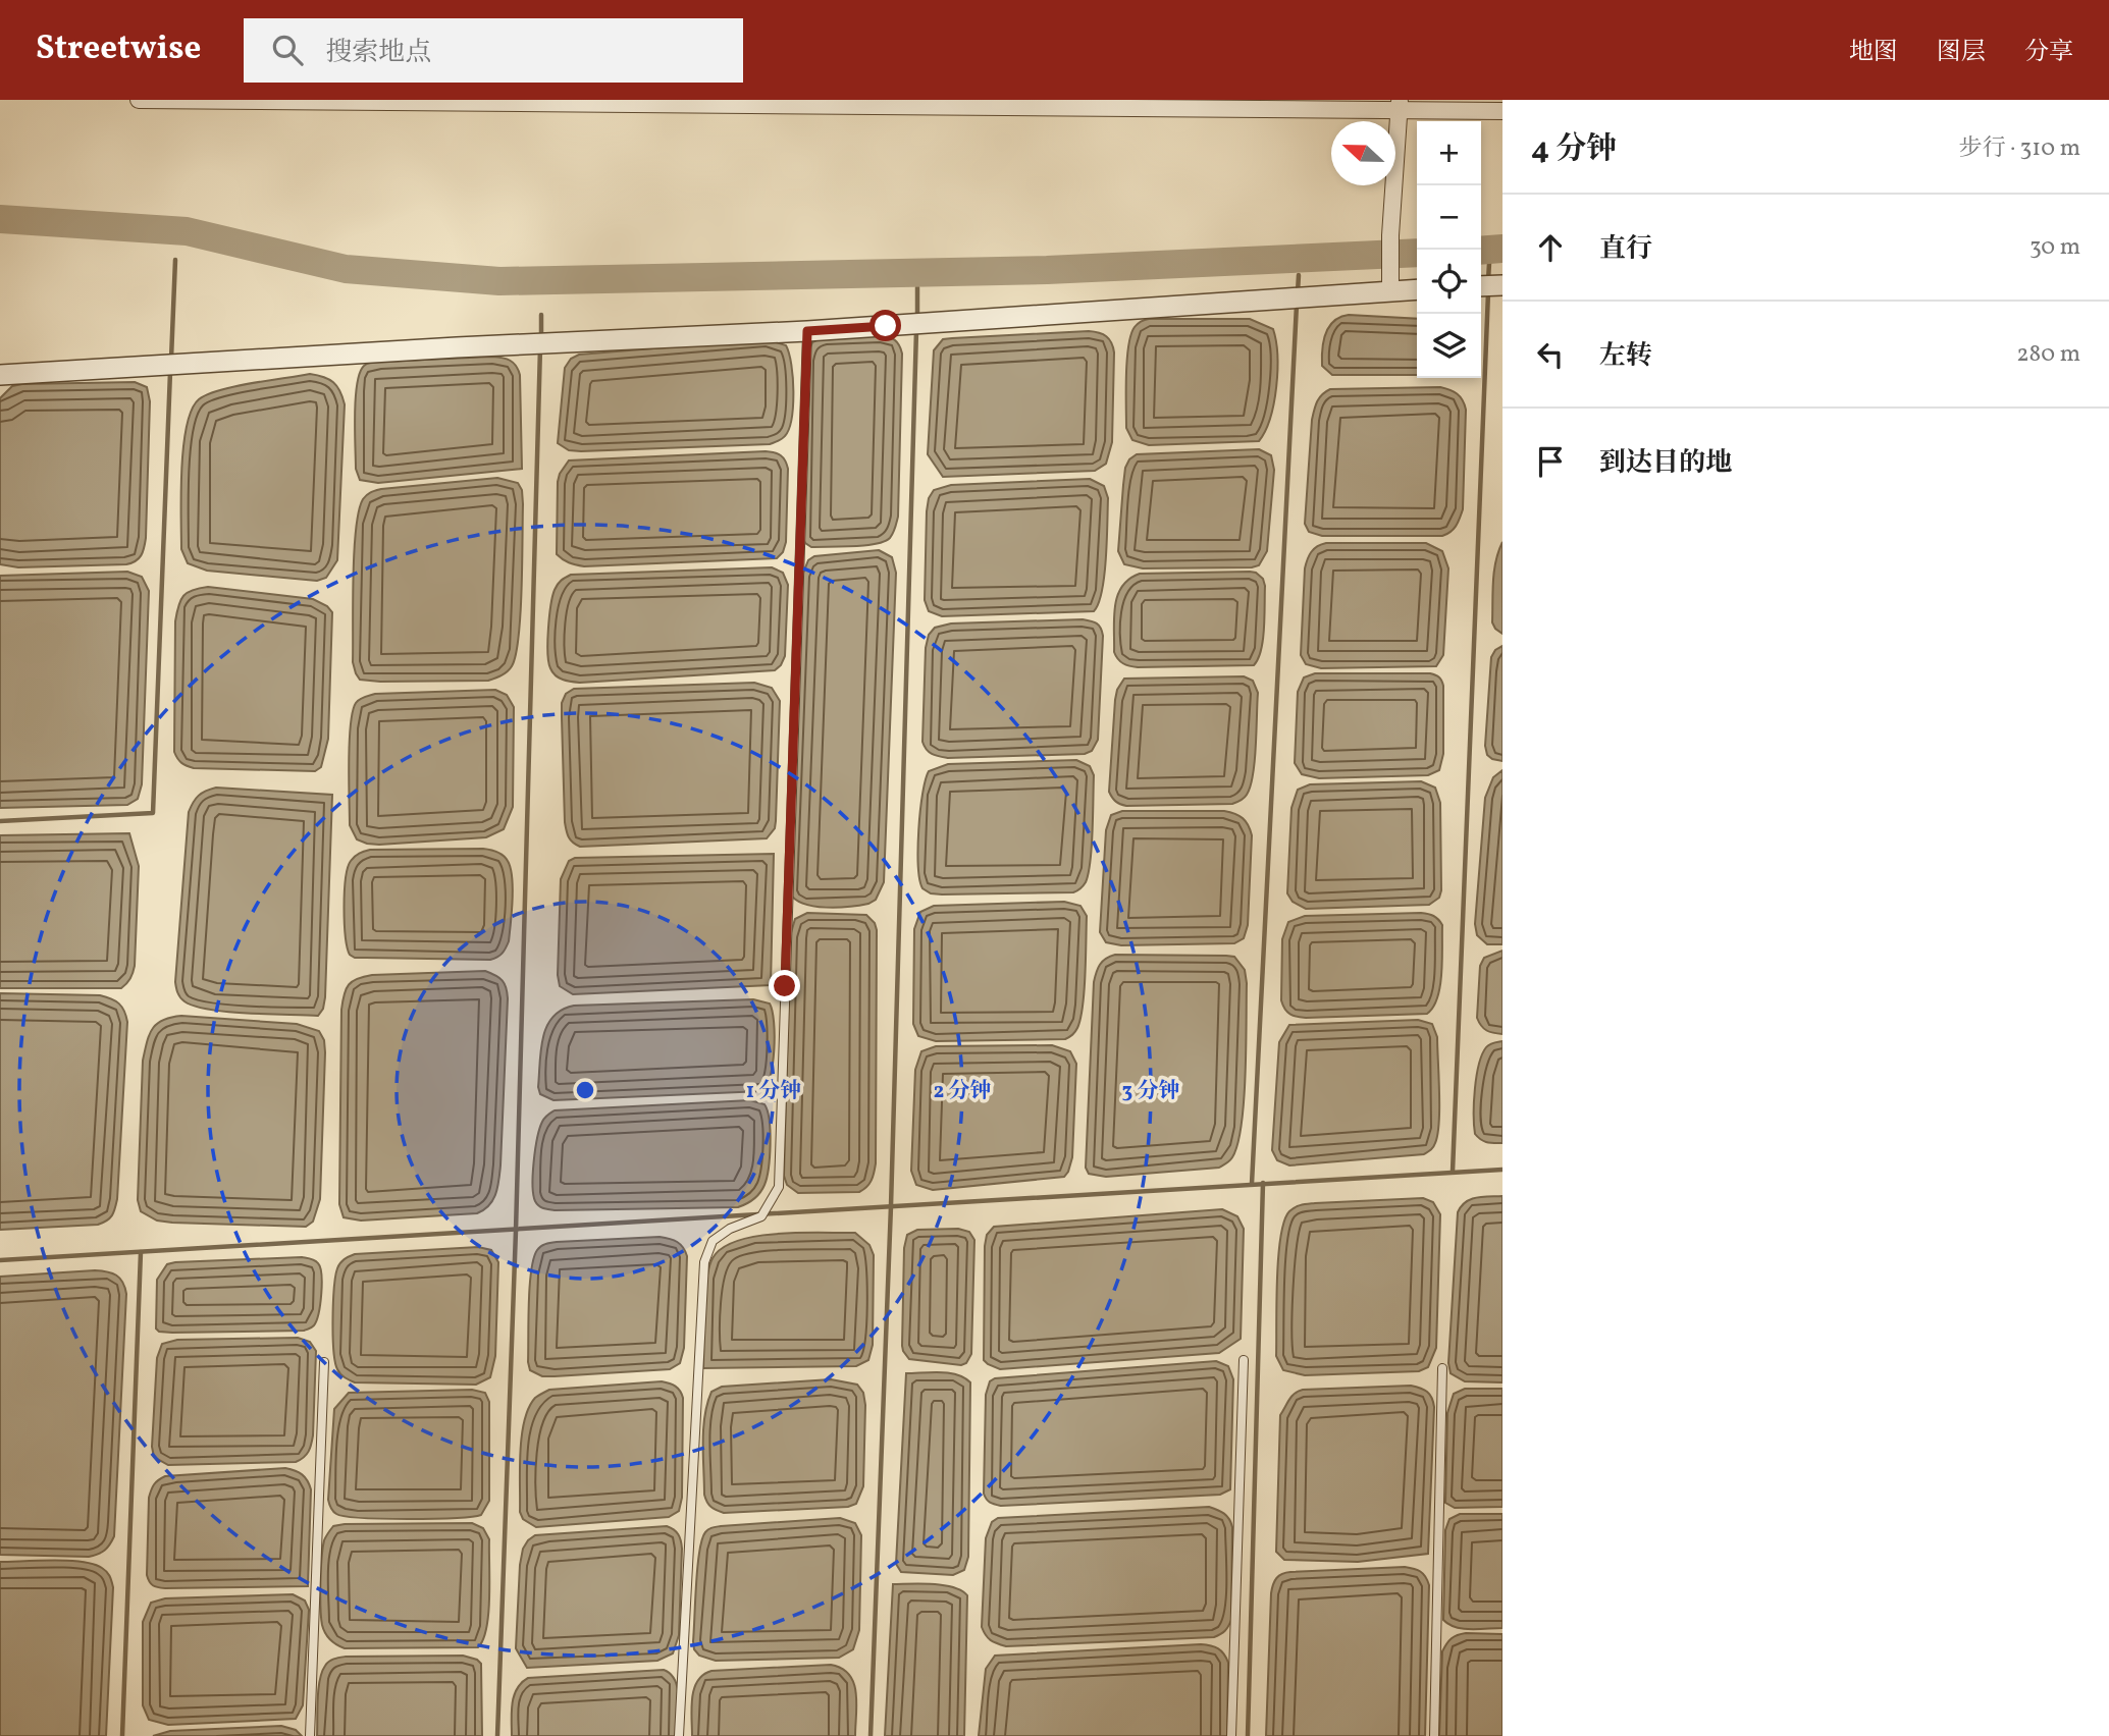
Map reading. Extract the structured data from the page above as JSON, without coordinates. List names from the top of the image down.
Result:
{
  "north": "left",
  "page": {
    "header": "Streetwise",
    "search": "搜索地点",
    "nav": ["地图", "图层", "分享"],
    "heading": ["4 分钟", "步行 · 310 m"],
    "map_buttons": ["+", "−"],
    "list": [
      ["直行", "30 m"],
      ["左转", "280 m"],
      "到达目的地"
    ]
  },
  "rings": ["1 分钟", "2 分钟", "3 分钟"]
}
